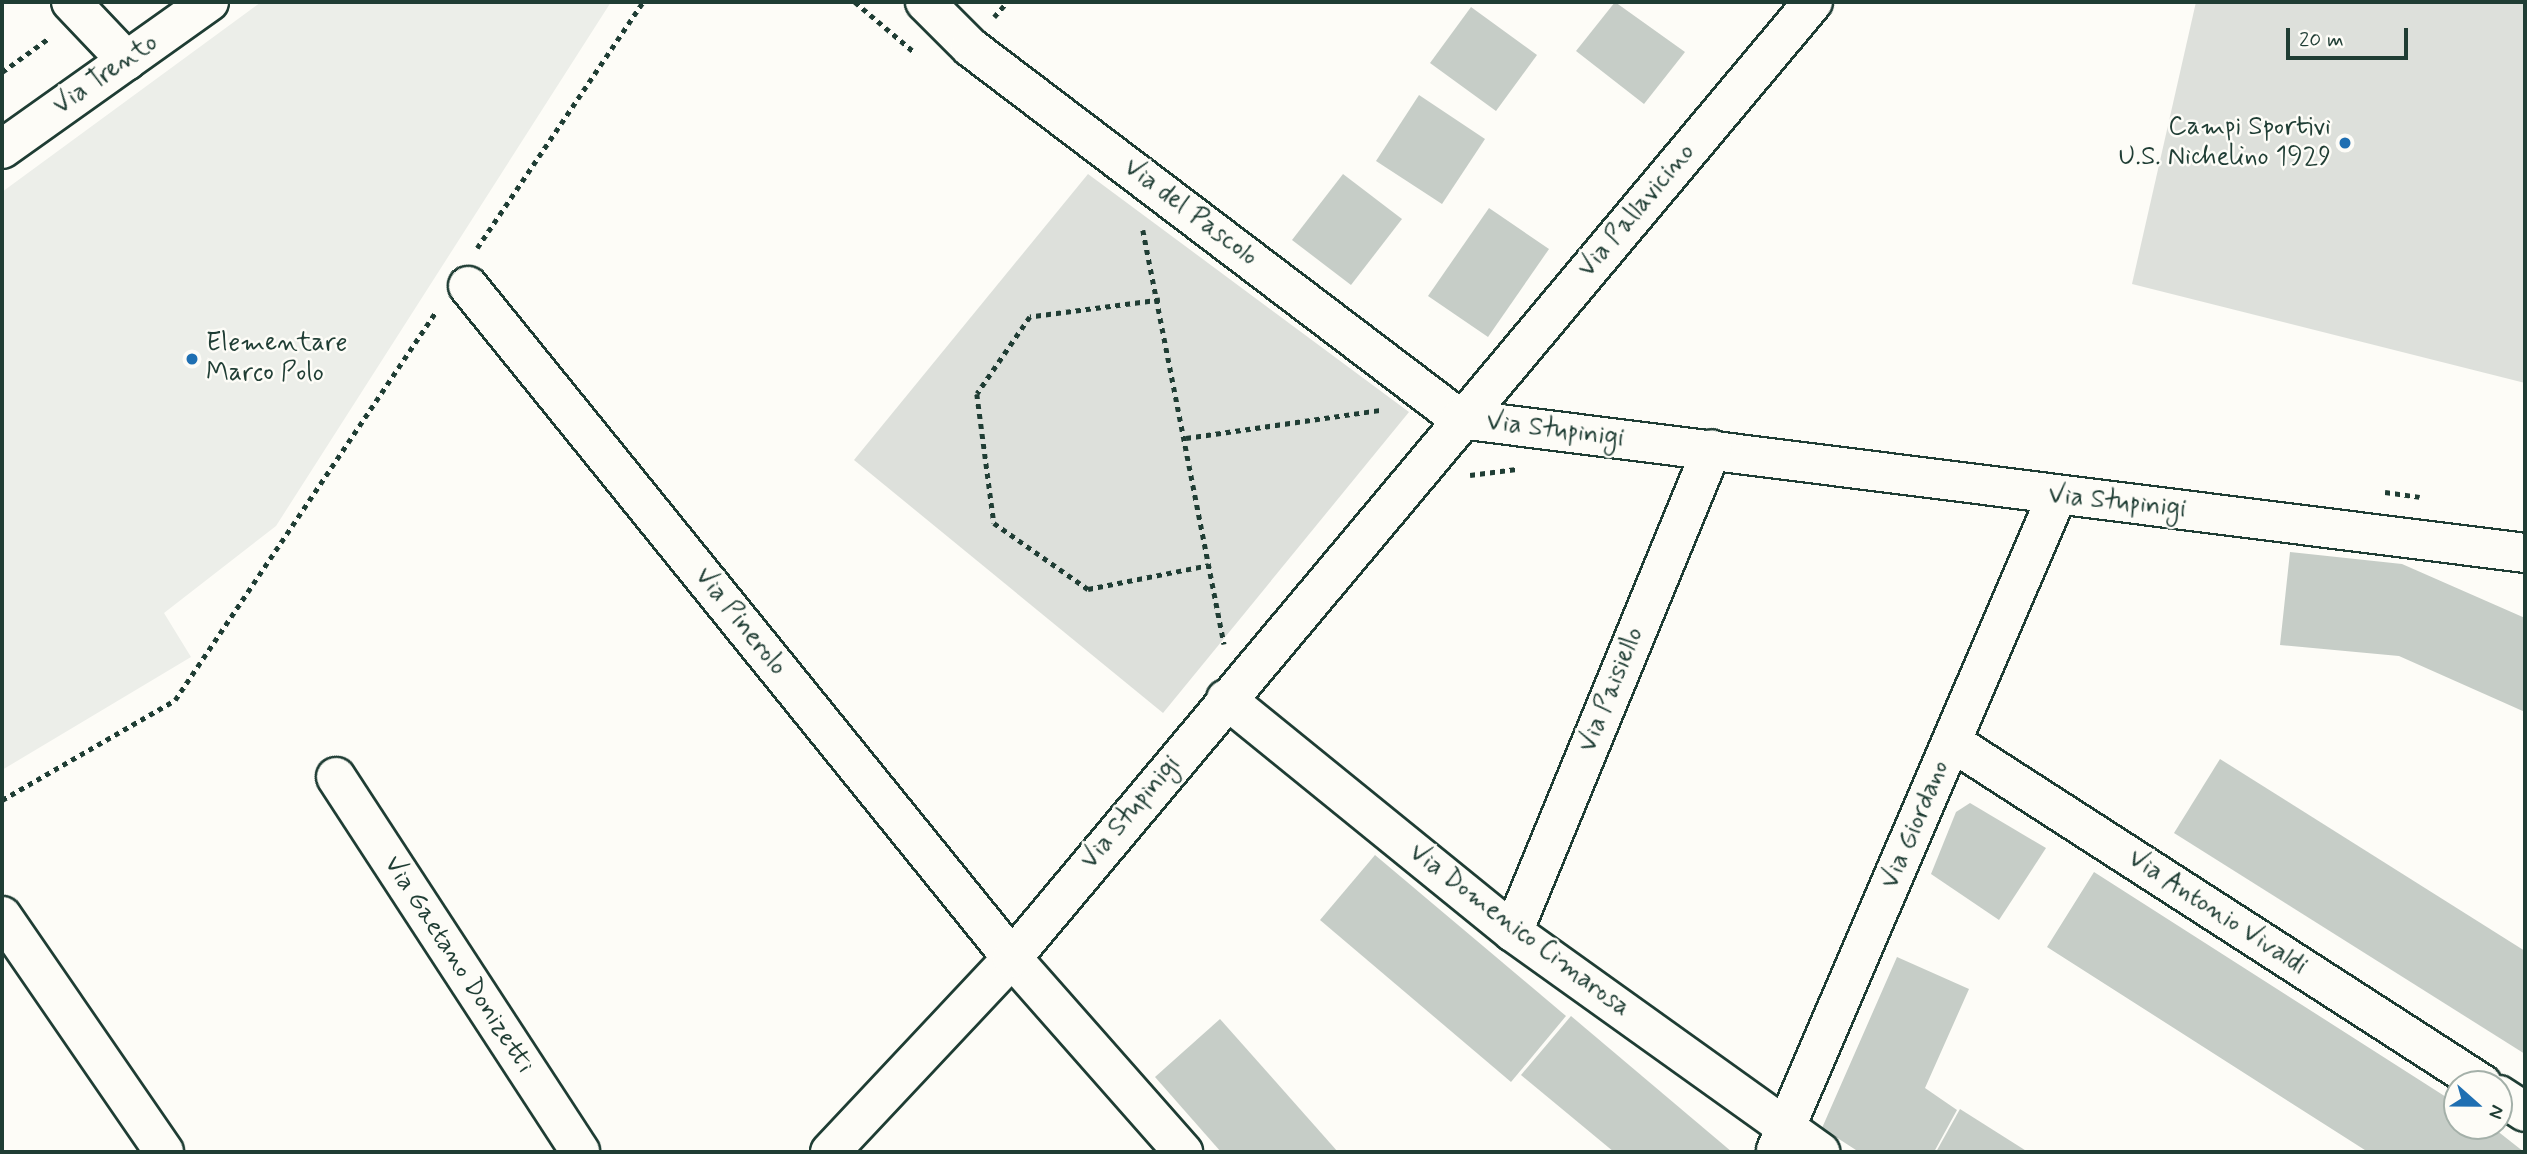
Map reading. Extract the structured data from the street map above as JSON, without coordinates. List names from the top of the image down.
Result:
{
  "streets": {
    "street": [
      "Via Trento",
      "Via Pallavicino",
      "Via del Pascolo",
      "Via Stupinigi",
      "Via Pinerolo",
      "Via Paisiello",
      "Via Giordano",
      "Via Antonio Vivaldi",
      "Via Domenico Cimarosa",
      "Via Gaetano Donizetti"
    ]
  },
  "crossings": [
    ["Via Pallavicino", "Via del Pascolo"],
    ["Via Pallavicino", "Via Stupinigi"],
    ["Via del Pascolo", "Via Stupinigi"],
    ["Via Stupinigi", "Via Pinerolo"],
    ["Via Stupinigi", "Via Paisiello"],
    ["Via Stupinigi", "Via Giordano"],
    ["Via Stupinigi", "Via Domenico Cimarosa"],
    ["Via Paisiello", "Via Domenico Cimarosa"],
    ["Via Giordano", "Via Antonio Vivaldi"],
    ["Via Giordano", "Via Domenico Cimarosa"]
  ],
  "places": ["Campi Sportivi U.S. Nichelino 1929", "Elementare Marco Polo"],
  "scale_bar": "20 m",
  "north": "right"
}
